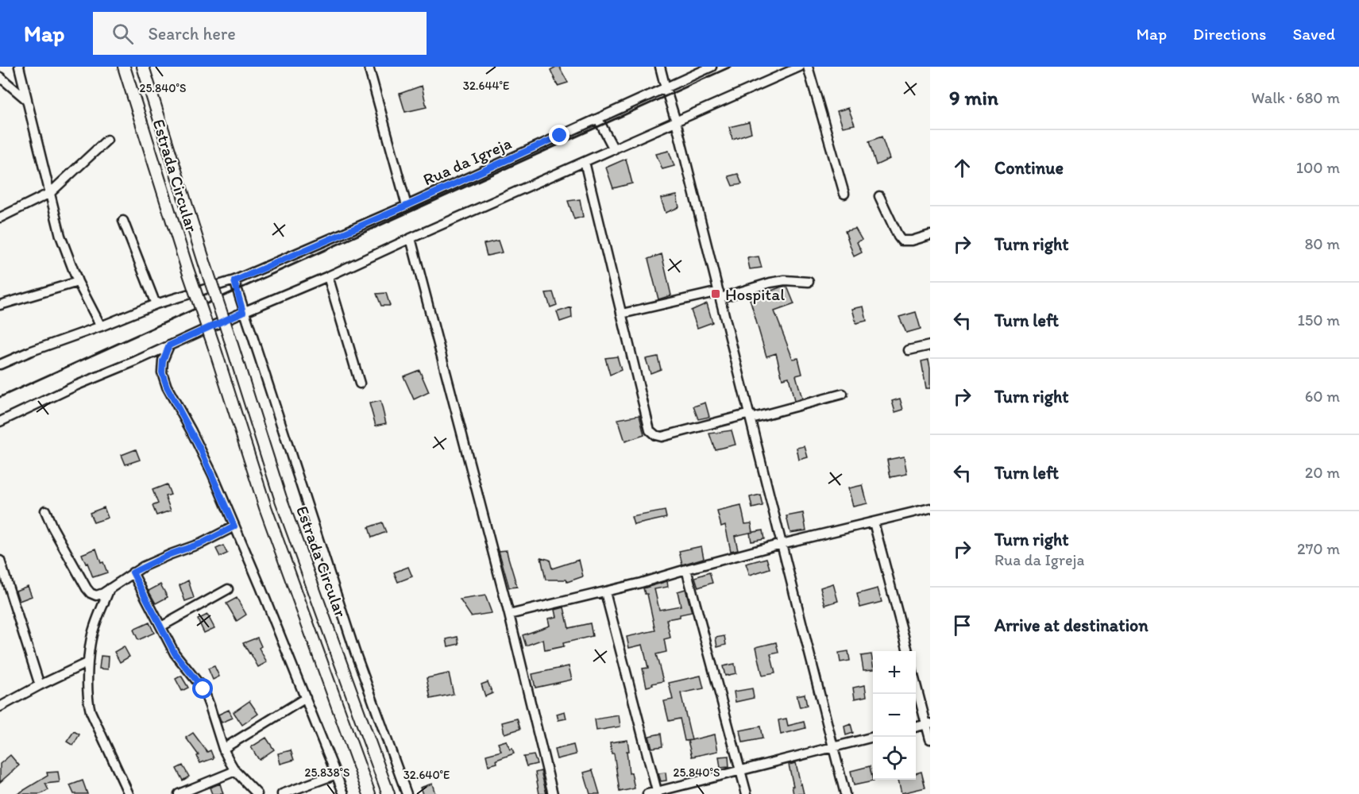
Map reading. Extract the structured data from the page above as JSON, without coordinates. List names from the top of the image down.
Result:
{
  "streets": {
    "main road": ["Estrada Circular"],
    "street": ["Rua da Igreja"]
  },
  "places": {
    "transit": ["Hospital"]
  },
  "page": {
    "header": "Map",
    "search": "Search here",
    "nav": ["Map", "Directions", "Saved"],
    "heading": ["9 min", "Walk · 680 m"],
    "list": [
      ["Continue", "100 m"],
      ["Turn right", "80 m"],
      ["Turn left", "150 m"],
      ["Turn right", "60 m"],
      ["Turn left", "20 m"],
      ["Turn right", "Rua da Igreja", "270 m"],
      "Arrive at destination"
    ],
    "map_buttons": ["+", "−"]
  },
  "coordinates": [
    "32.644°E",
    "25.840°S",
    "25.838°S",
    "32.640°E"
  ]
}
